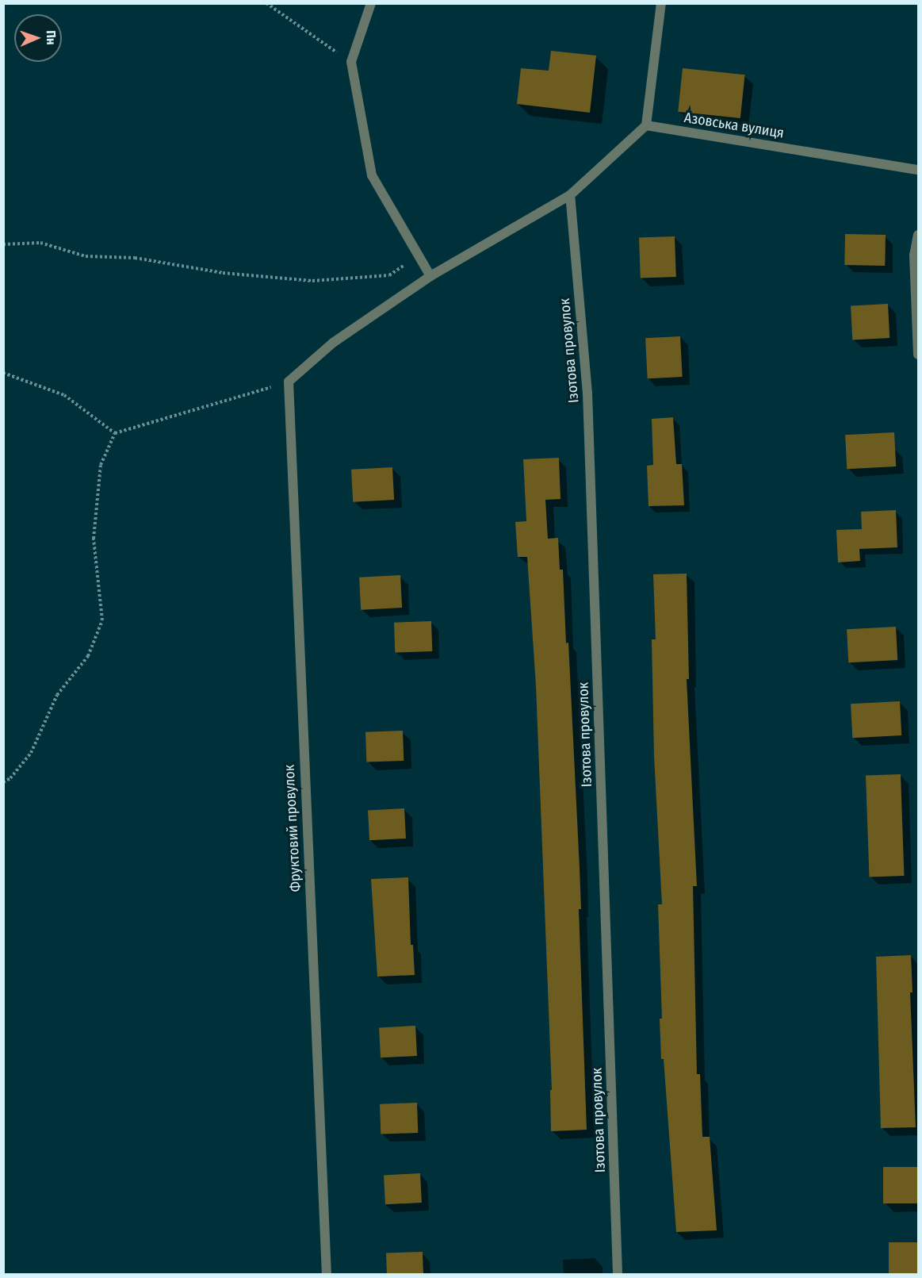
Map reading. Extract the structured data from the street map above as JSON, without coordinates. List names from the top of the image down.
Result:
{
  "streets": {
    "street": ["Азовська вулиця", "Ізотова провулок", "Фруктовий провулок"]
  },
  "north": "right"
}
